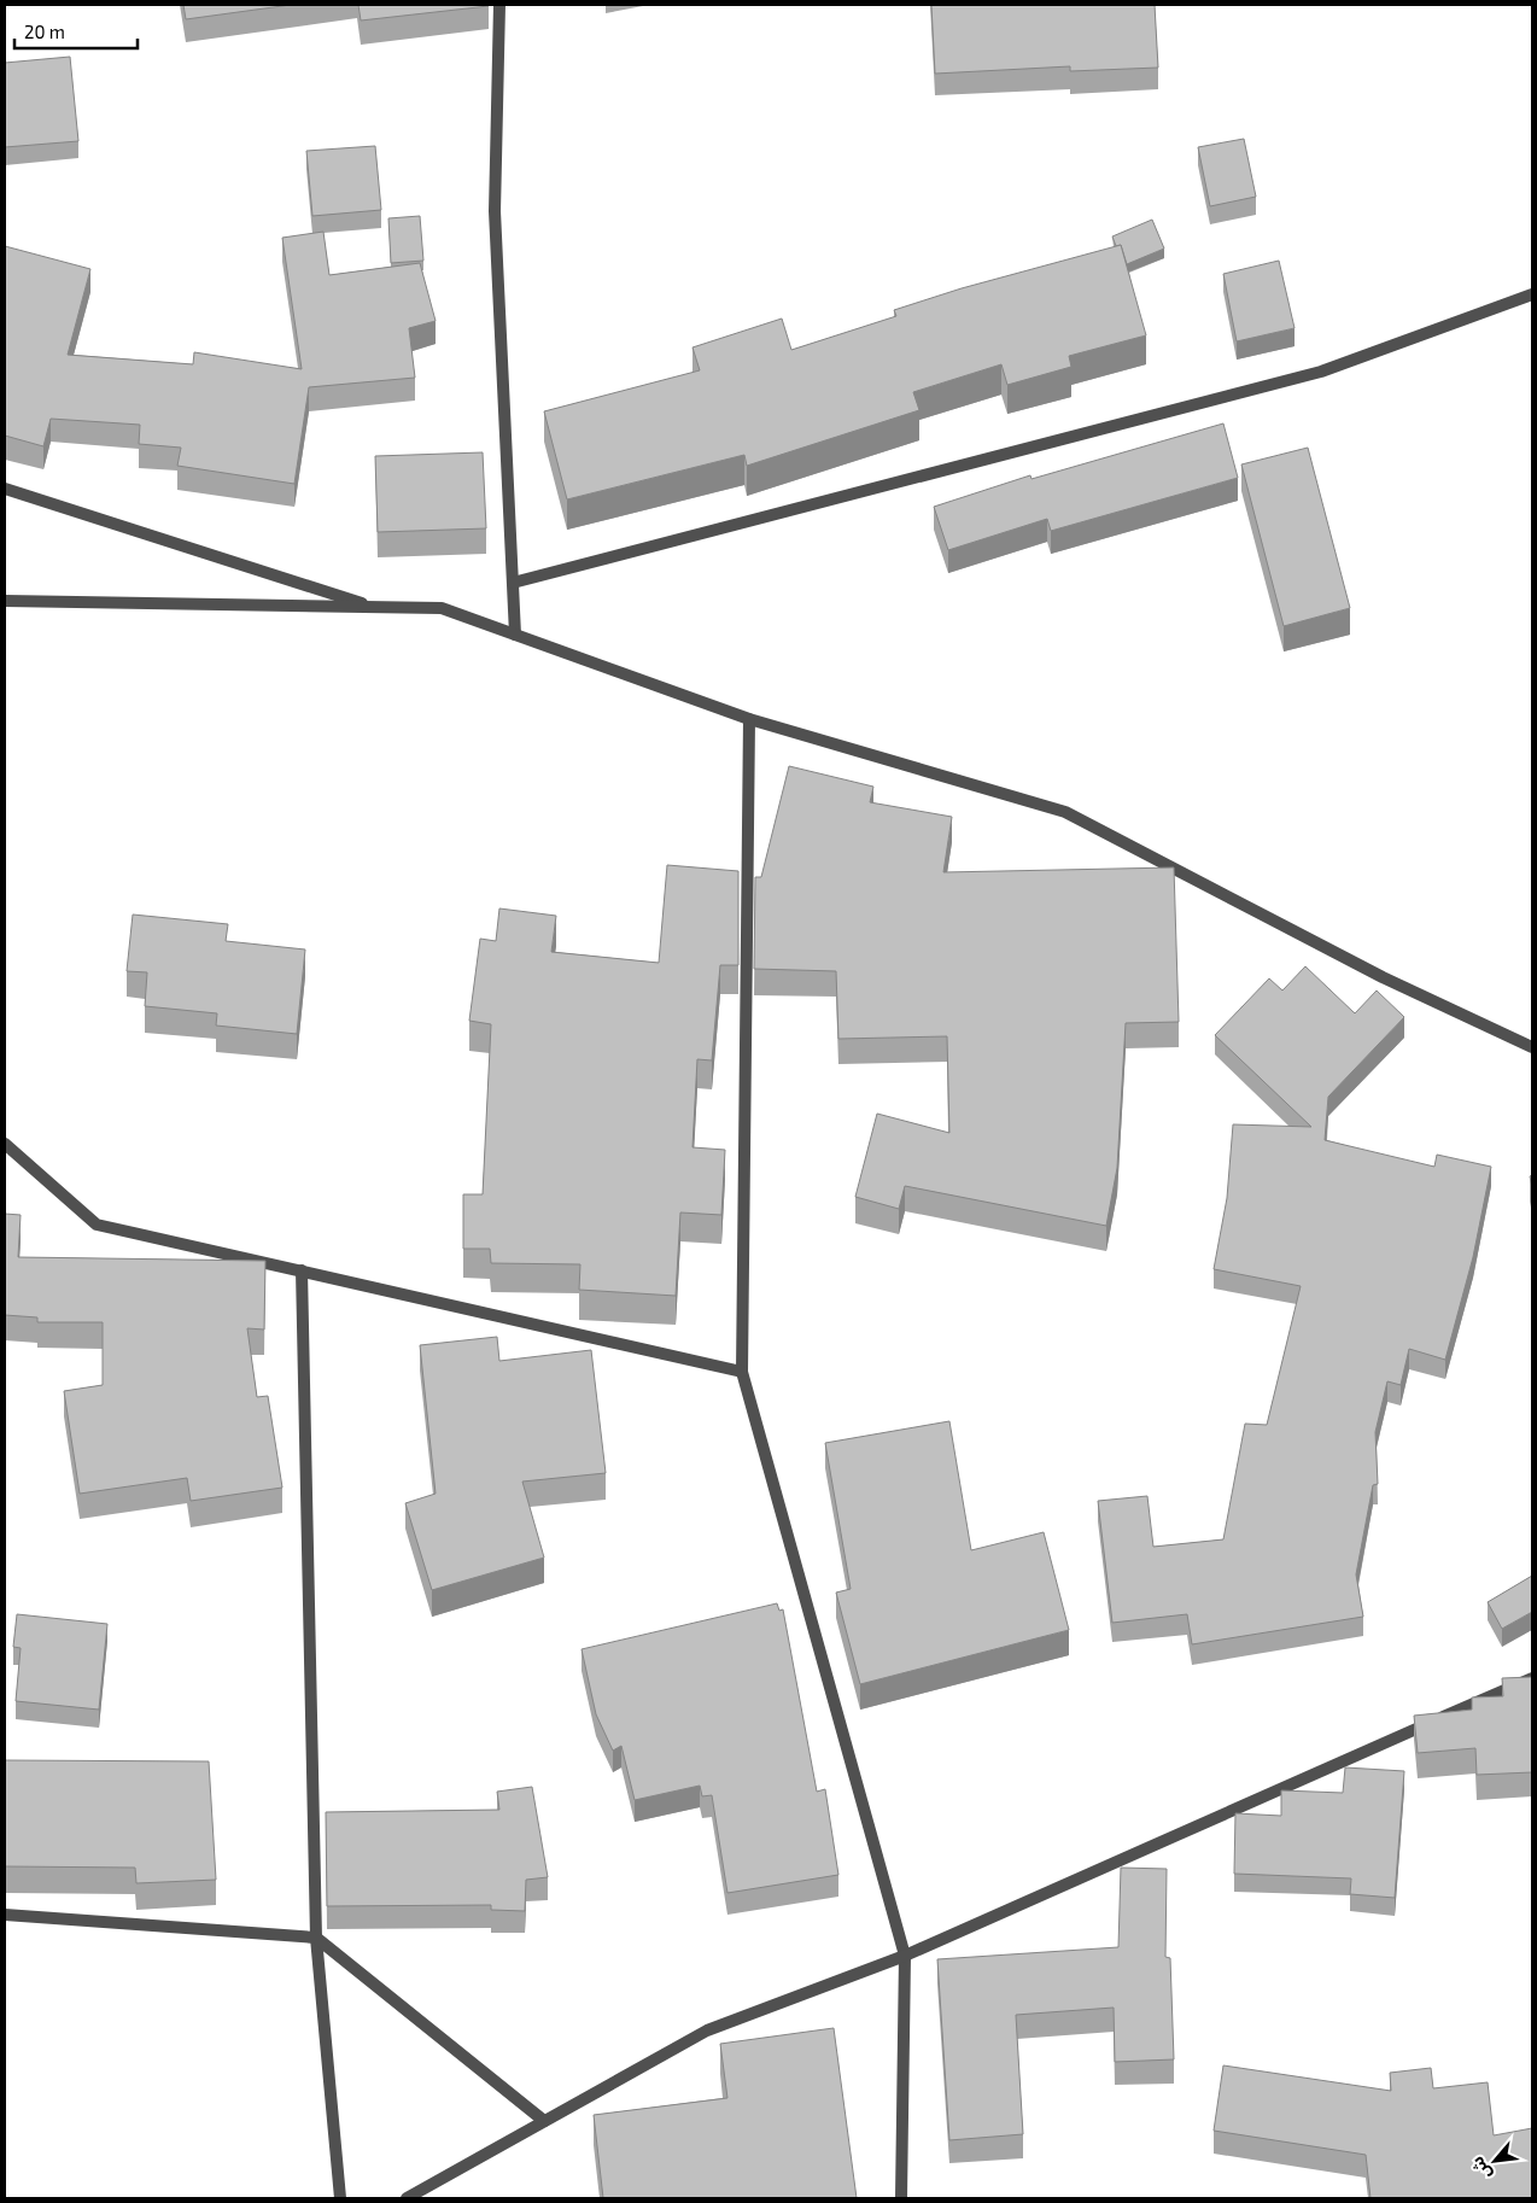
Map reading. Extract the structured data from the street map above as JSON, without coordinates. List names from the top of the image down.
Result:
{
  "scale_bar": "20 m",
  "north": "bottom left"
}
